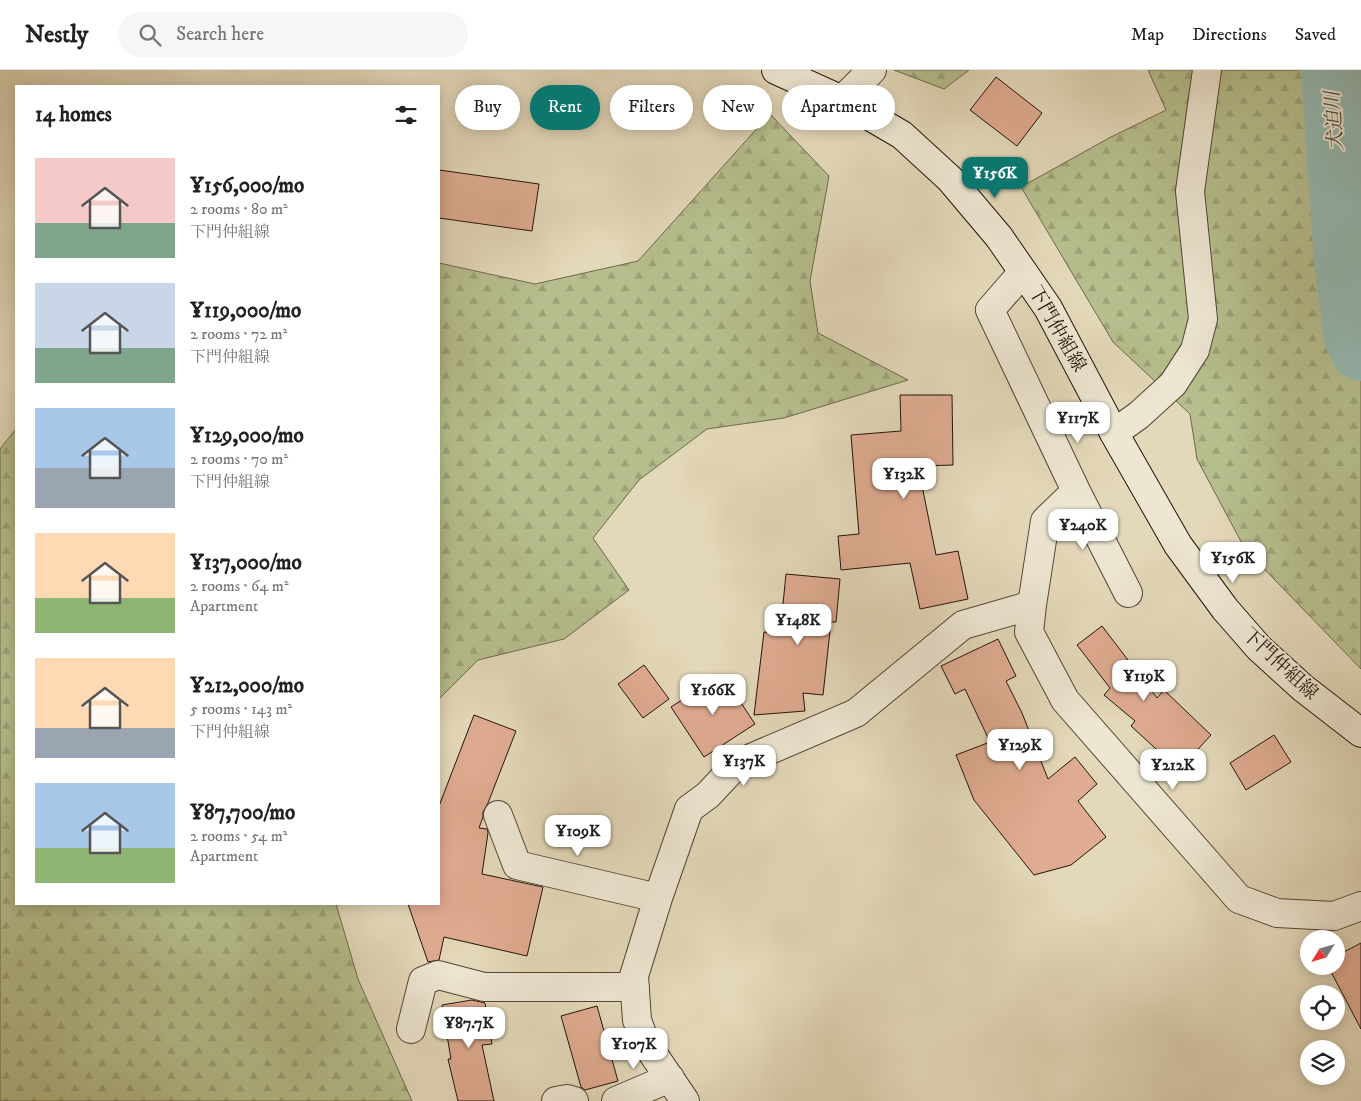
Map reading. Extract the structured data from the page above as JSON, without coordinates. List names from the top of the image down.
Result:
{
  "streets": {
    "street": ["下門仲組線"]
  },
  "water": ["犬迫川"],
  "north": "bottom left",
  "page": {
    "header": "Nestly",
    "search": "Search here",
    "nav": ["Map", "Directions", "Saved"],
    "chip": [
      "Buy",
      "Rent",
      "Filters",
      "New",
      "Apartment"
    ],
    "heading": "14 homes",
    "list": [
      {
        "name": "¥156,000/mo",
        "note": "2 rooms · 80 m² · 下門仲組線"
      },
      {
        "name": "¥119,000/mo",
        "note": "2 rooms · 72 m² · 下門仲組線"
      },
      {
        "name": "¥129,000/mo",
        "note": "2 rooms · 70 m² · 下門仲組線"
      },
      {
        "name": "¥137,000/mo",
        "note": "2 rooms · 64 m² · Apartment"
      },
      {
        "name": "¥212,000/mo",
        "note": "5 rooms · 143 m² · 下門仲組線"
      },
      {
        "name": "¥87,700/mo",
        "note": "2 rooms · 54 m² · Apartment"
      }
    ],
    "price": [
      "¥156K",
      "¥117K",
      "¥132K",
      "¥240K",
      "¥156K",
      "¥148K",
      "¥119K",
      "¥166K",
      "¥129K",
      "¥137K",
      "¥212K",
      "¥109K",
      "¥87.7K",
      "¥107K"
    ]
  }
}
